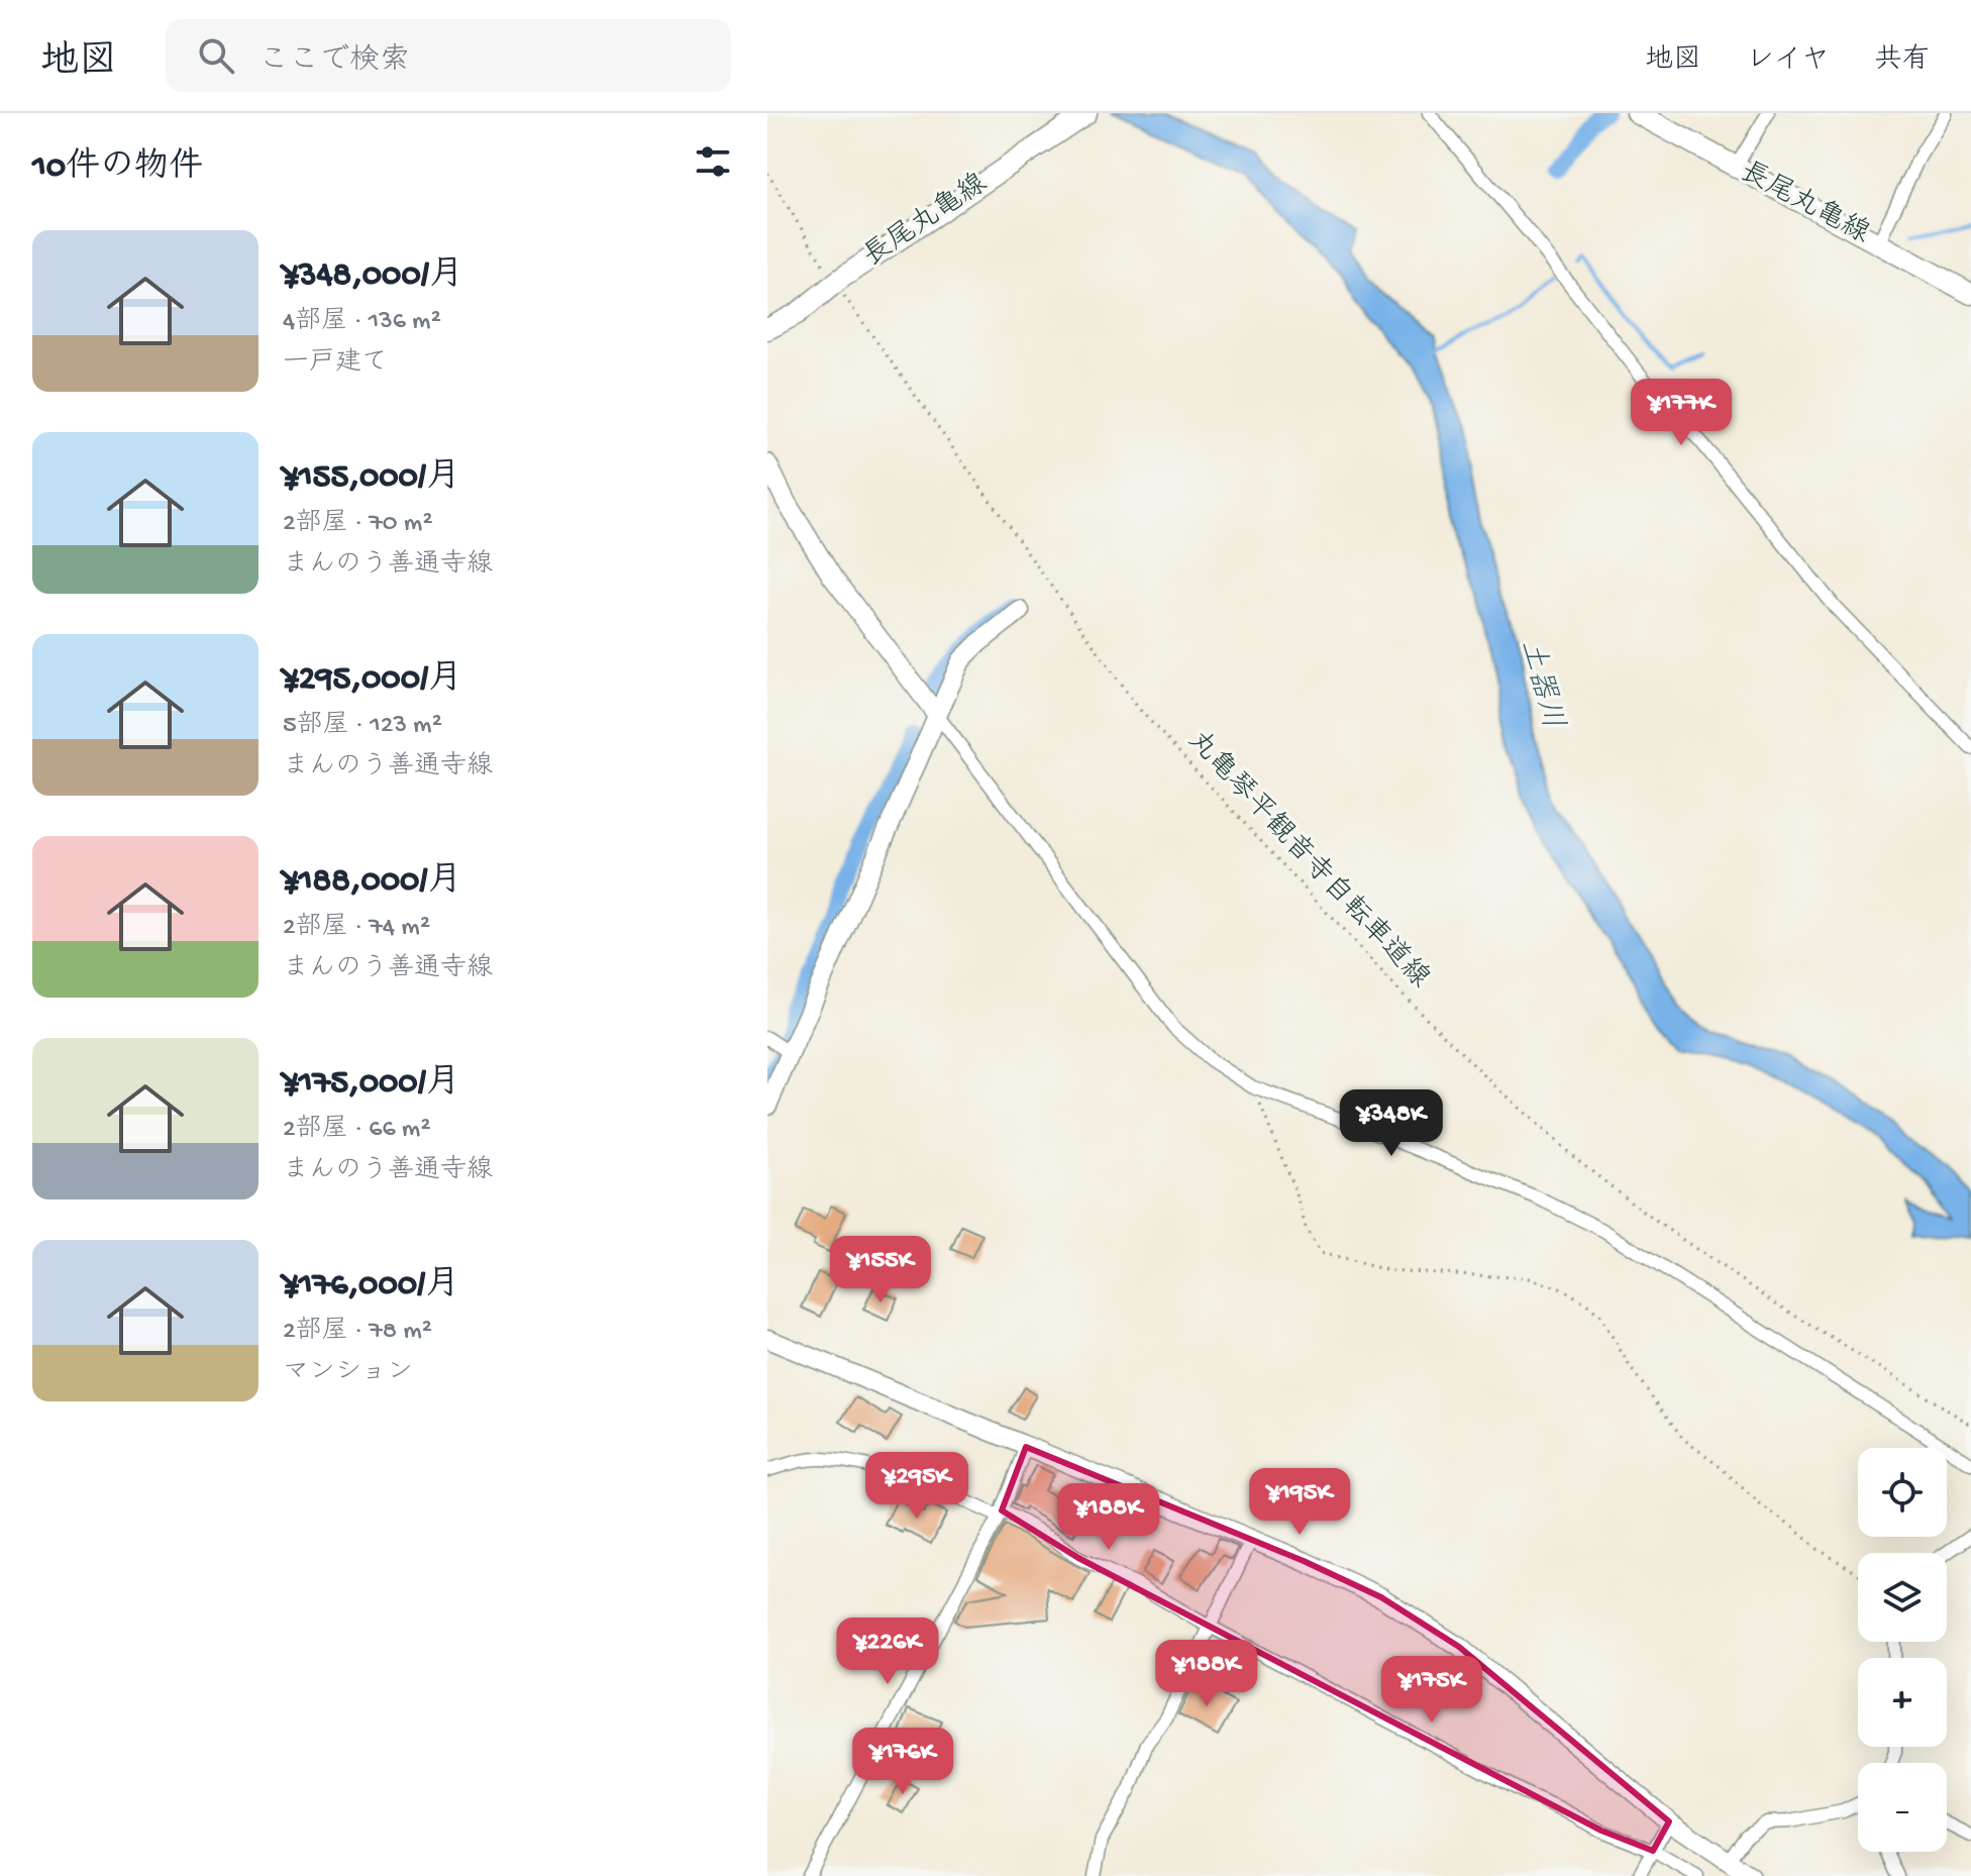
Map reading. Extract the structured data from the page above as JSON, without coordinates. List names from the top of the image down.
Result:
{
  "streets": {
    "main road": ["長尾丸亀線"],
    "path": ["丸亀琴平観音寺自転車道線"]
  },
  "crossings": [
    ["長尾丸亀線", "丸亀琴平観音寺自転車道線"]
  ],
  "water": ["土器川"],
  "page": {
    "header": "地図",
    "search": "ここで検索",
    "nav": ["地図", "レイヤ", "共有"],
    "heading": "10件の物件",
    "list": [
      {
        "name": "¥348,000/月",
        "note": "4部屋 · 136 m² · 一戸建て"
      },
      {
        "name": "¥155,000/月",
        "note": "2部屋 · 70 m² · まんのう善通寺線"
      },
      {
        "name": "¥295,000/月",
        "note": "5部屋 · 123 m² · まんのう善通寺線"
      },
      {
        "name": "¥188,000/月",
        "note": "2部屋 · 74 m² · まんのう善通寺線"
      },
      {
        "name": "¥175,000/月",
        "note": "2部屋 · 66 m² · まんのう善通寺線"
      },
      {
        "name": "¥176,000/月",
        "note": "2部屋 · 78 m² · マンション"
      }
    ],
    "price": [
      "¥177K",
      "¥348K",
      "¥155K",
      "¥295K",
      "¥195K",
      "¥188K",
      "¥226K",
      "¥188K",
      "¥175K",
      "¥176K"
    ],
    "map_buttons": ["+", "−"]
  }
}
